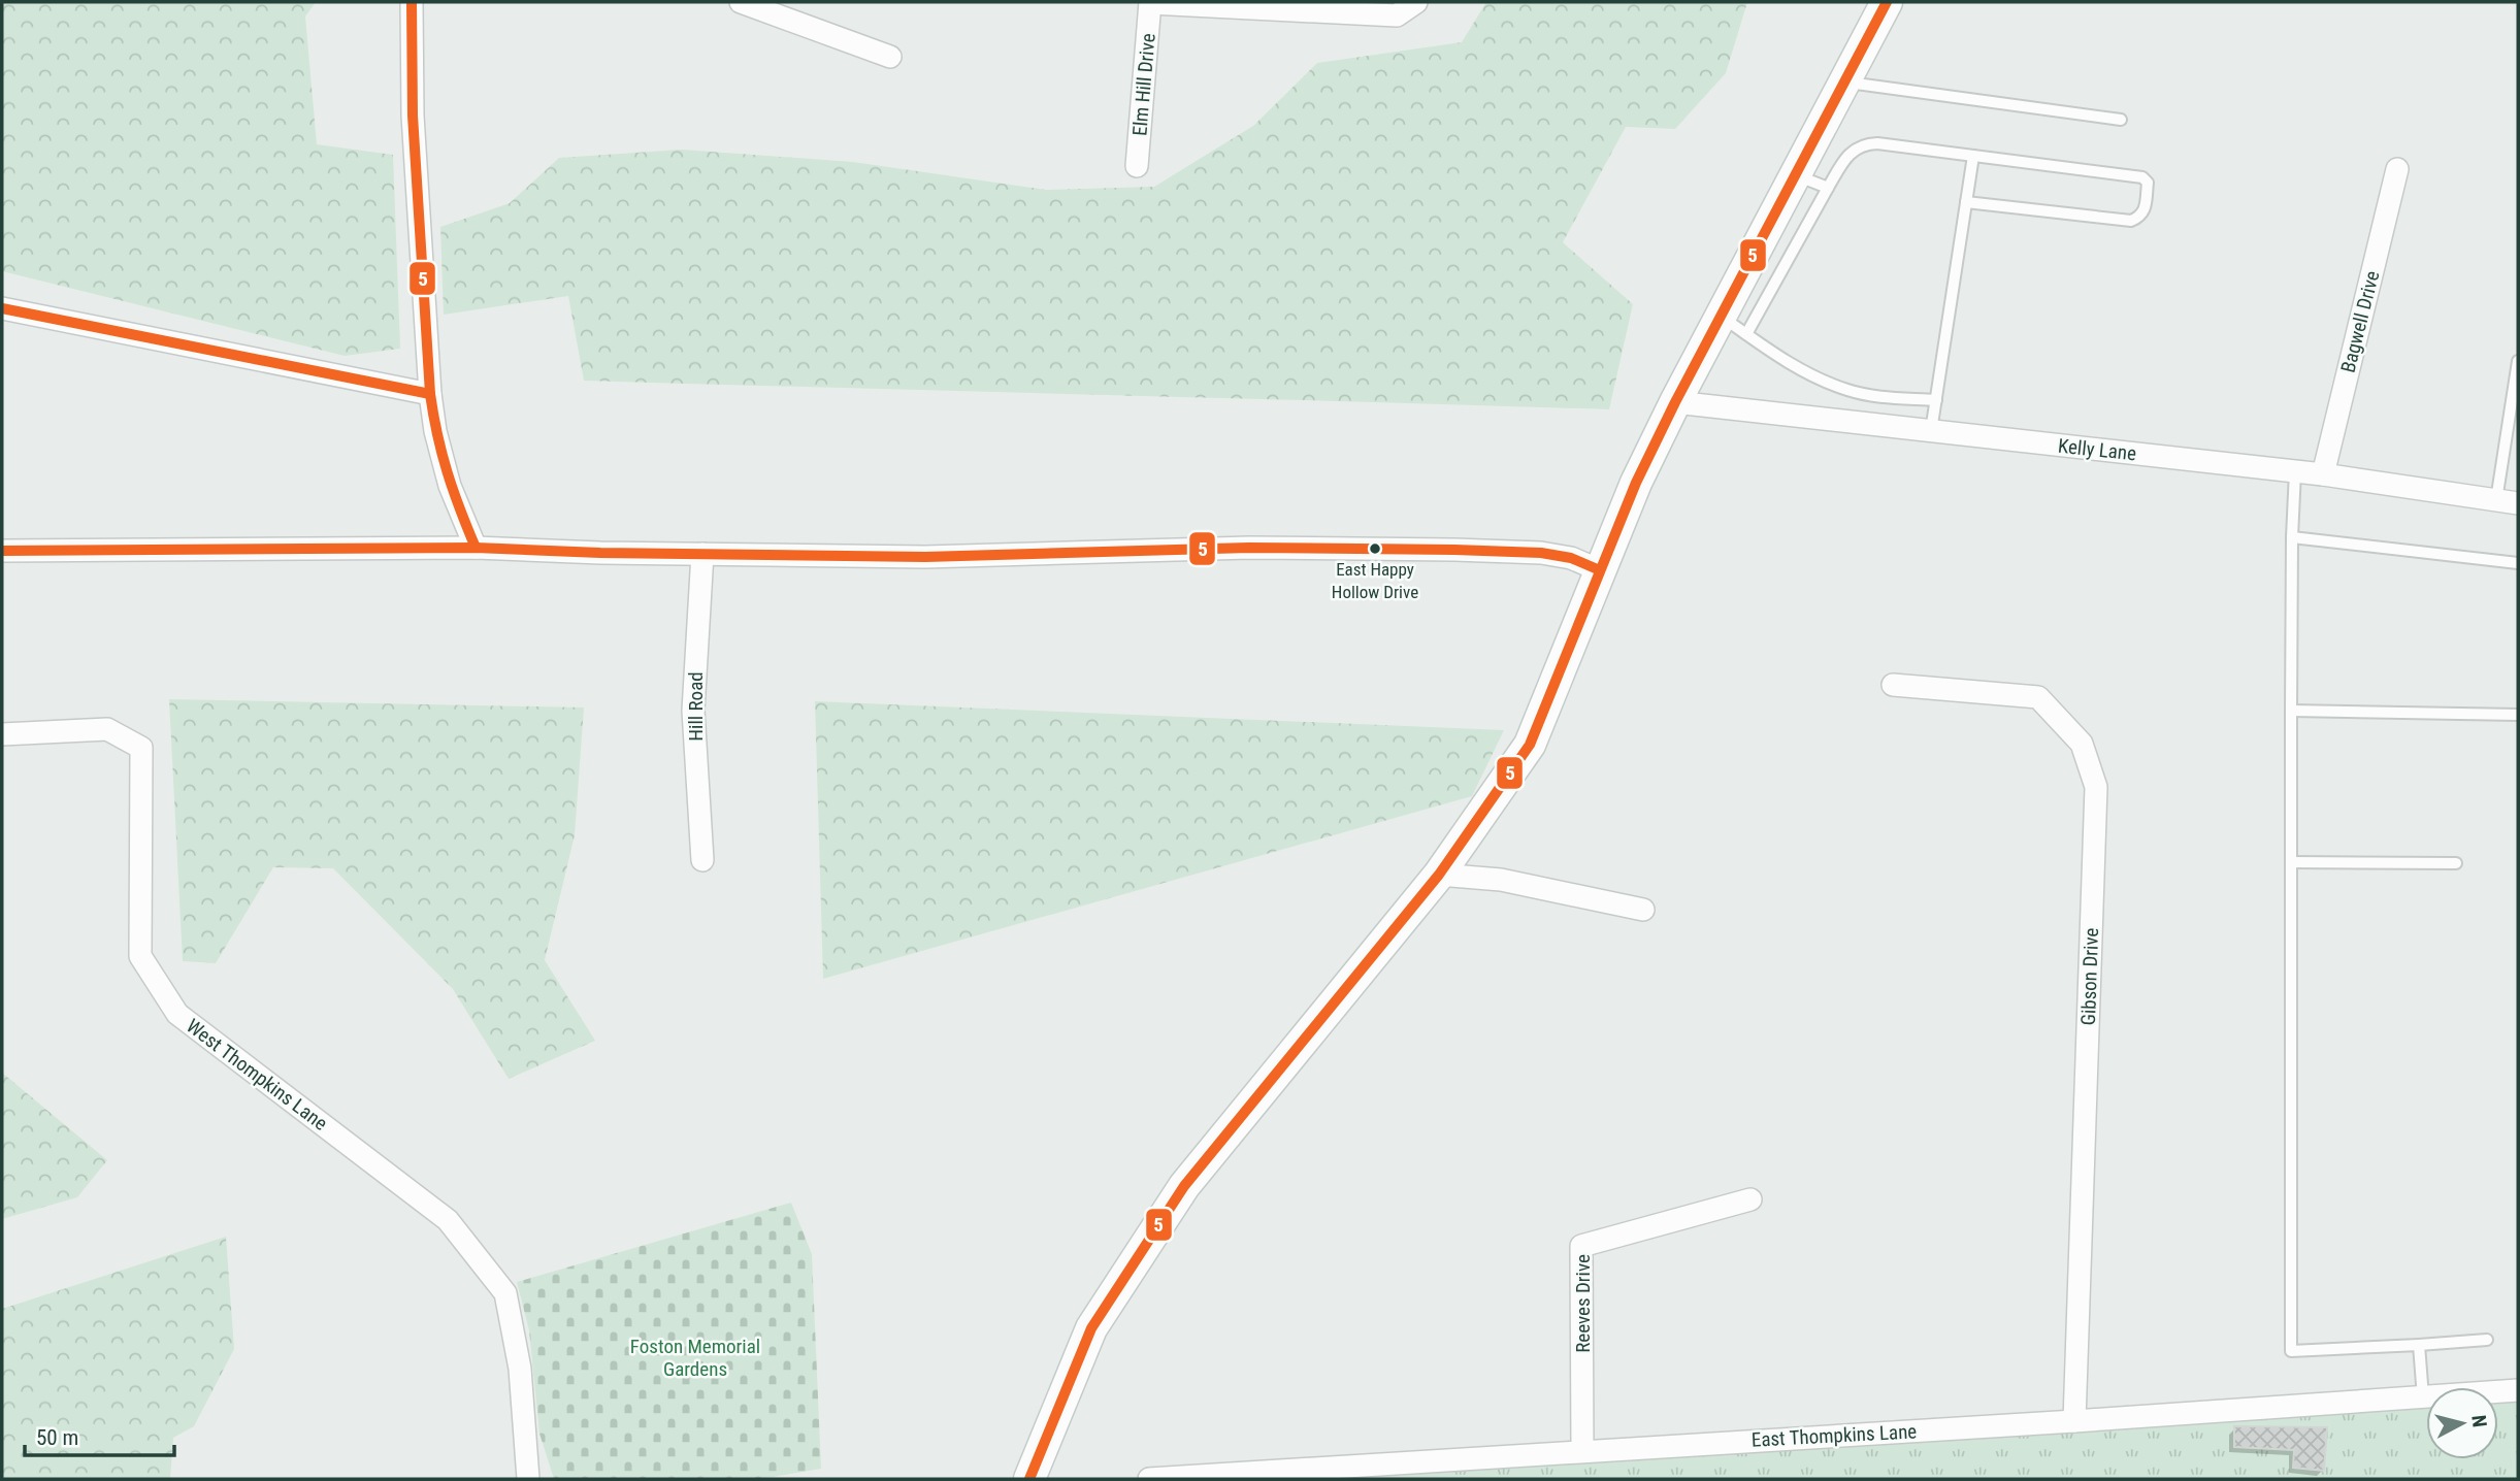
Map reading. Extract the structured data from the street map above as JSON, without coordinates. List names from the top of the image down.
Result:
{
  "streets": {
    "street": [
      "Elm Hill Drive",
      "Bagwell Drive",
      "Kelly Lane",
      "Hill Road",
      "Gibson Drive",
      "West Thompkins Lane",
      "Reeves Drive",
      "East Thompkins Lane"
    ]
  },
  "crossings": [
    ["Bagwell Drive", "Kelly Lane"],
    ["Gibson Drive", "East Thompkins Lane"],
    ["Reeves Drive", "East Thompkins Lane"]
  ],
  "parks": ["Foston Memorial Gardens"],
  "places": ["East Happy Hollow Drive"],
  "lines": ["transit line 5"],
  "scale_bar": "50 m",
  "north": "right"
}
